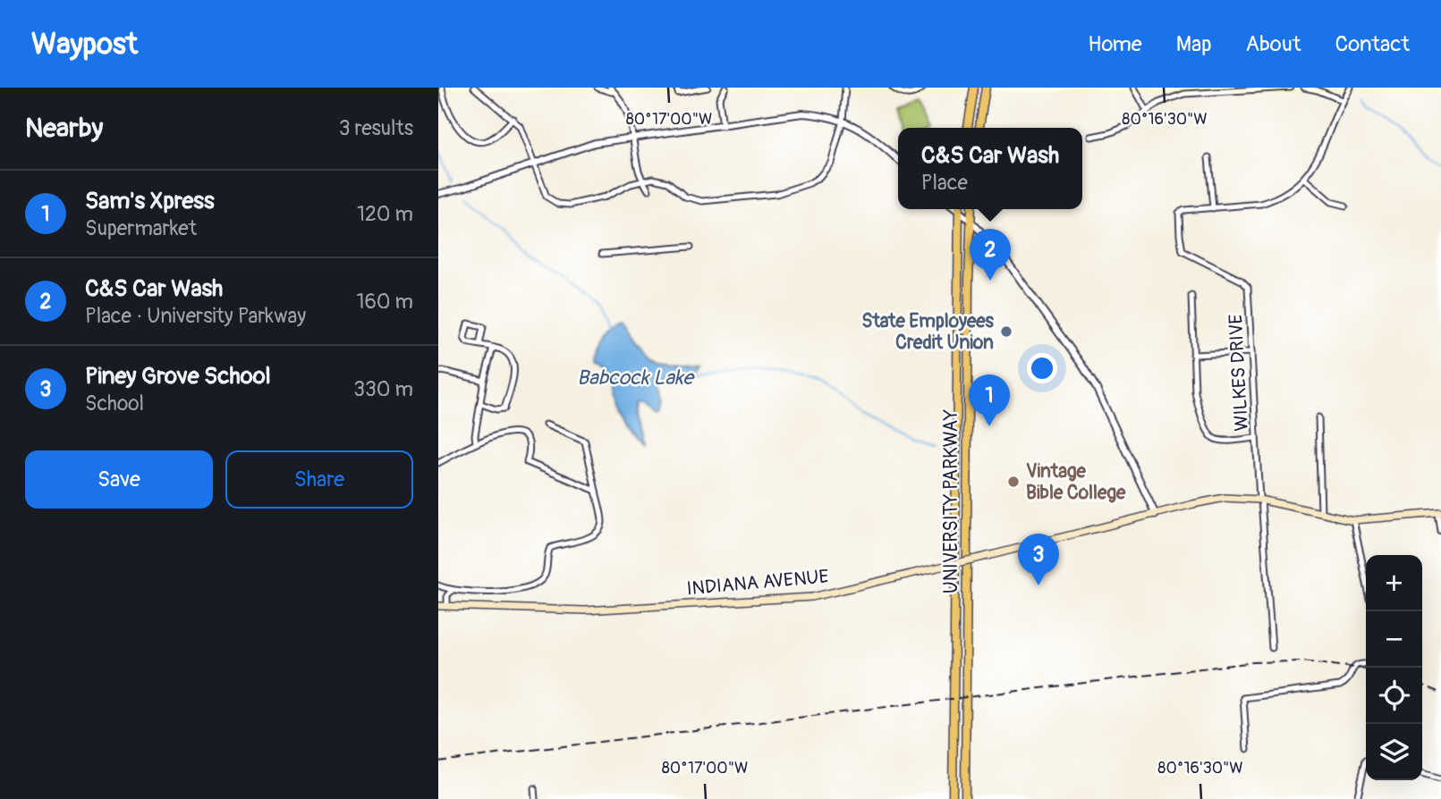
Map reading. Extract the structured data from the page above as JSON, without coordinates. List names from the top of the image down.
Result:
{
  "streets": {
    "main road": ["UNIVERSITY PARKWAY", "INDIANA AVENUE"],
    "street": ["WILKES DRIVE"]
  },
  "crossings": [
    ["WILKES DRIVE", "INDIANA AVENUE"]
  ],
  "water": ["Babcock Lake"],
  "places": ["State Employees Credit Union", "Vintage Bible College"],
  "page": {
    "header": "Waypost",
    "nav": [
      "Home",
      "Map",
      "About",
      "Contact"
    ],
    "heading": ["Nearby", "3 results"],
    "popup": ["C&S Car Wash", "Place"],
    "list": [
      {
        "mark": "1",
        "name": "Sam's Xpress",
        "note": "Supermarket",
        "value": "120 m"
      },
      {
        "mark": "2",
        "name": "C&S Car Wash",
        "note": "Place · University Parkway",
        "value": "160 m"
      },
      {
        "mark": "3",
        "name": "Piney Grove School",
        "note": "School",
        "value": "330 m"
      }
    ],
    "pins": ["2", "1", "3"],
    "buttons": ["Save", "Share"],
    "map_buttons": ["+", "−"]
  },
  "coordinates": ["80°17'00\"W", "80°16'30\"W"]
}
